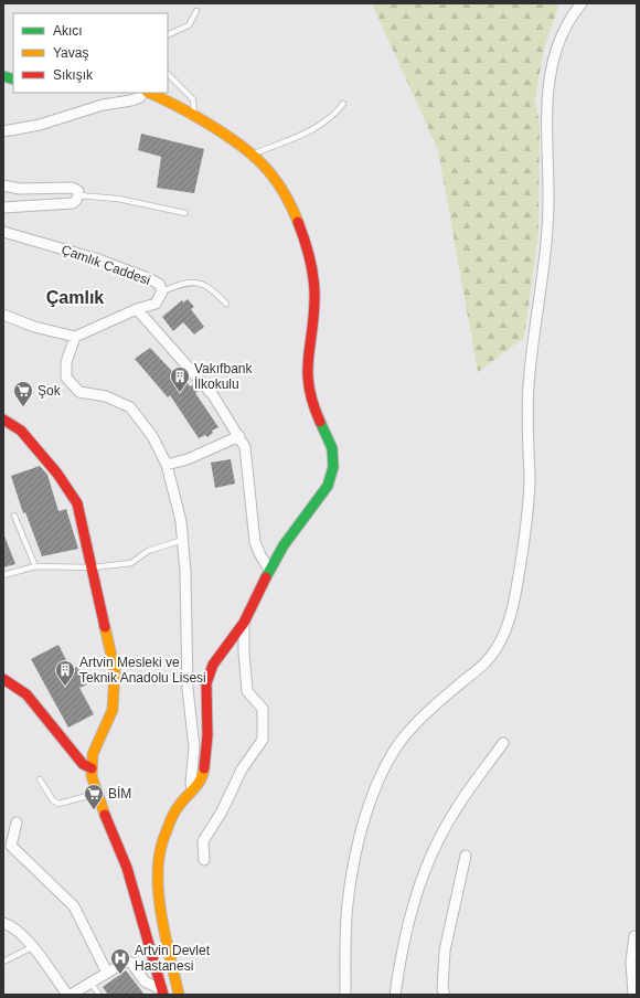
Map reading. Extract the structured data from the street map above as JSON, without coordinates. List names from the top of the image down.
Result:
{
  "streets": {
    "street": ["Çamlık Caddesi"]
  },
  "districts": ["Çamlık"],
  "places": {
    "building": ["Vakıfbank İlkokulu", "Artvin Mesleki ve Teknik Anadolu Lisesi"],
    "supermarket": ["Şok", "BİM"],
    "hospital": ["Artvin Devlet Hastanesi"]
  },
  "legend": ["Akıcı", "Yavaş", "Sıkışık"]
}
